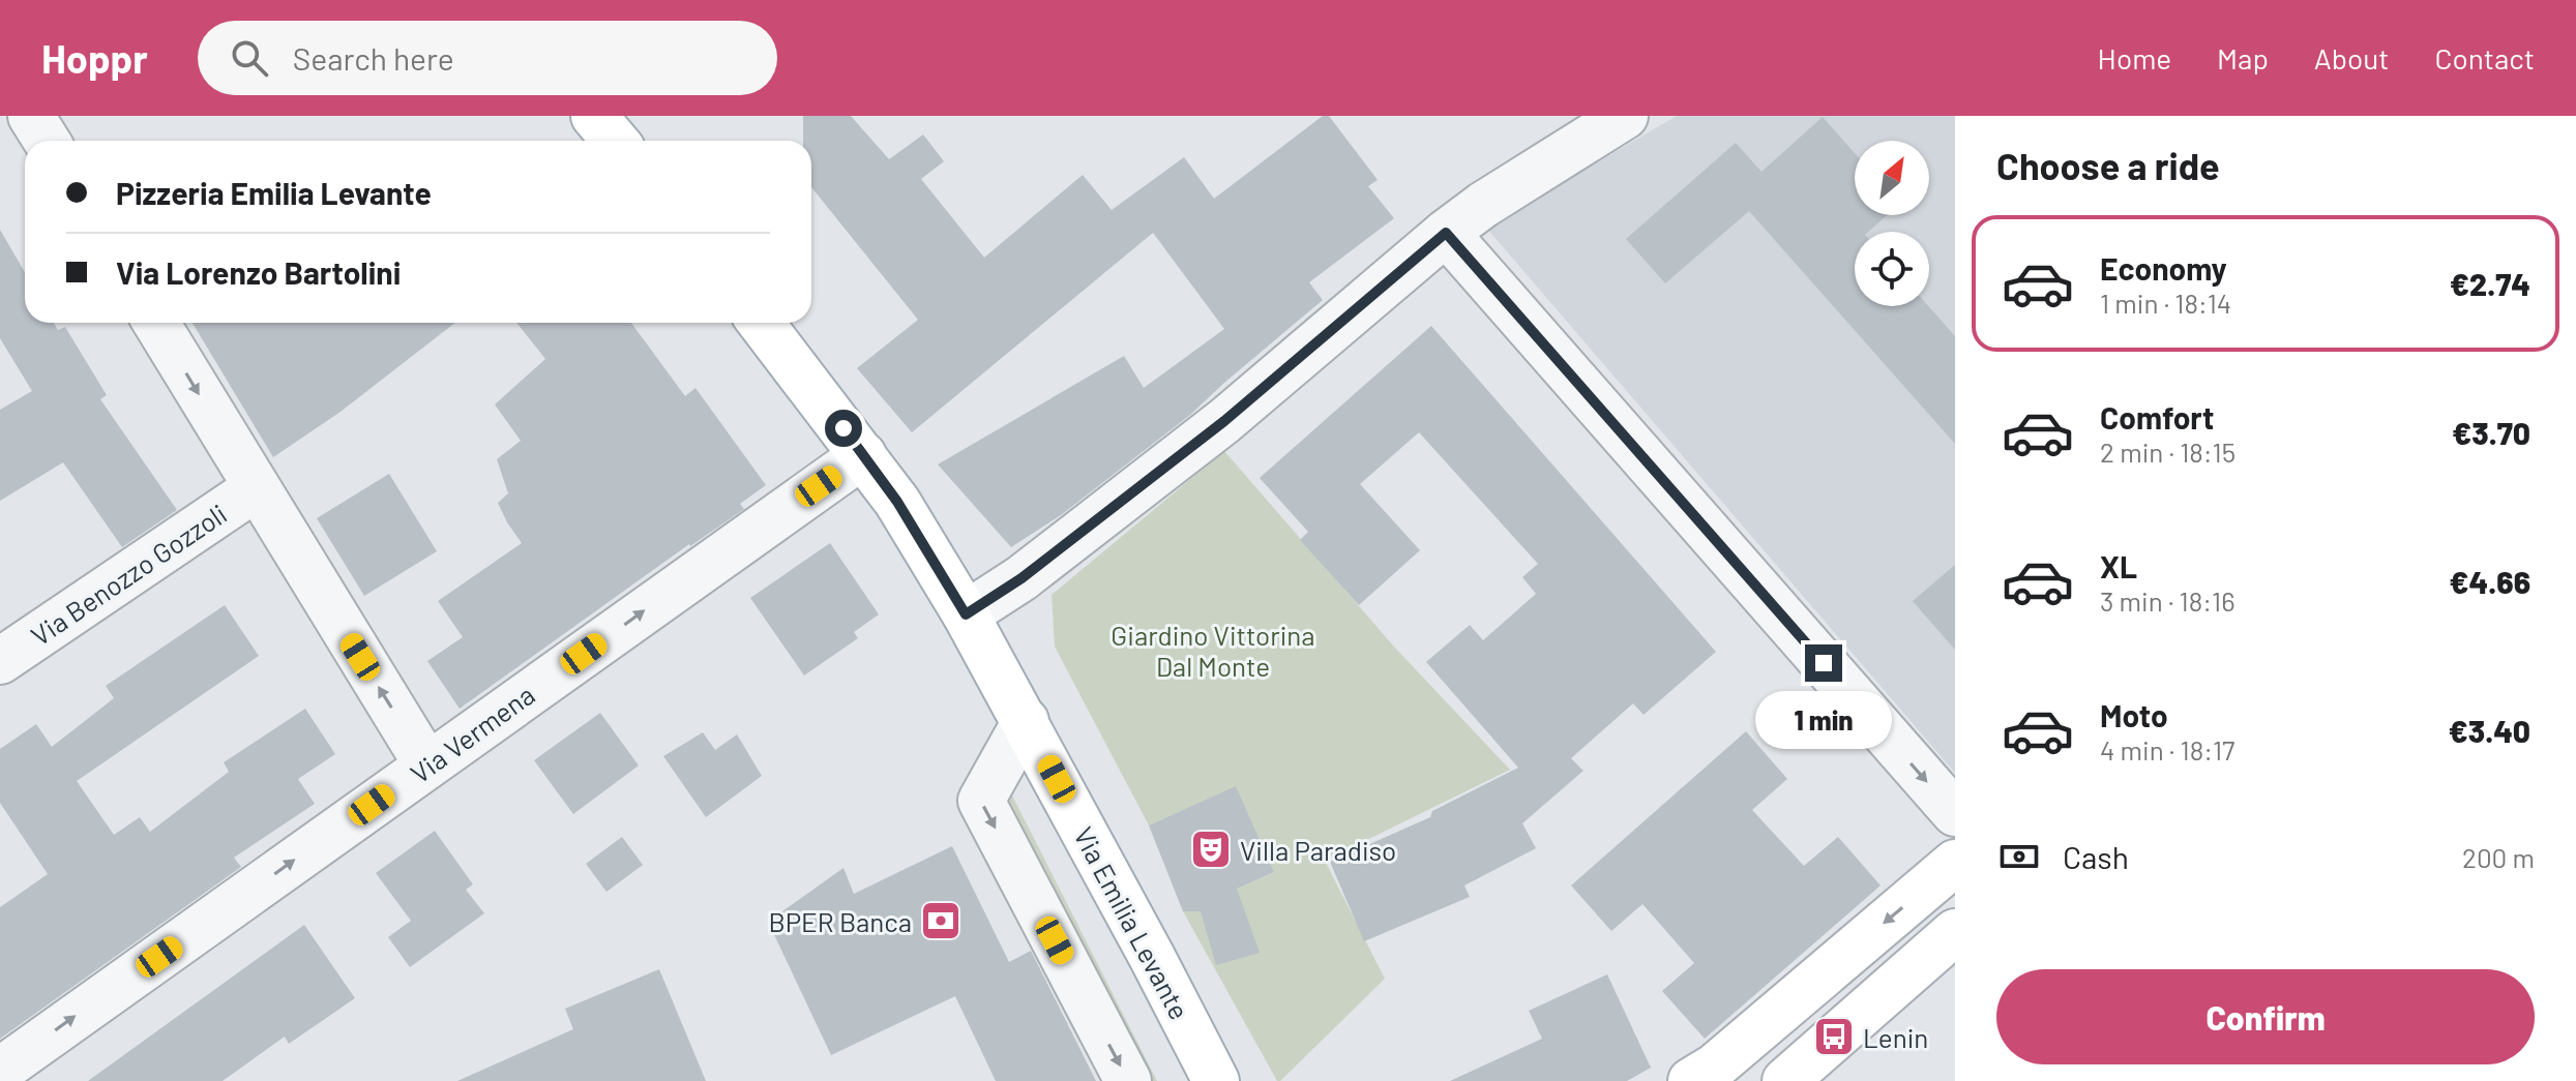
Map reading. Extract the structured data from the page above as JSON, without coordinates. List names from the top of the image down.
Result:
{
  "streets": {
    "main road": ["Via Emilia Levante"],
    "street": ["Via Benozzo Gozzoli", "Via Vermena"]
  },
  "crossings": [
    ["Via Vermena", "Via Emilia Levante"]
  ],
  "one_way": ["Via Vermena"],
  "parks": ["Giardino Vittorina Dal Monte"],
  "places": {
    "theatre": ["Villa Paradiso"],
    "bank": ["BPER Banca"],
    "bus stop": ["Lenin"]
  },
  "north": "top right",
  "page": {
    "header": "Hoppr",
    "search": "Search here",
    "nav": [
      "Home",
      "Map",
      "About",
      "Contact"
    ],
    "heading": "Choose a ride",
    "banner": ["Pizzeria Emilia Levante", "Via Lorenzo Bartolini"],
    "list": [
      {
        "name": "Economy",
        "note": "1 min · 18:14",
        "value": "€2.74"
      },
      {
        "name": "Comfort",
        "note": "2 min · 18:15",
        "value": "€3.70"
      },
      {
        "name": "XL",
        "note": "3 min · 18:16",
        "value": "€4.66"
      },
      {
        "name": "Moto",
        "note": "4 min · 18:17",
        "value": "€3.40"
      }
    ],
    "bubble": "1 min",
    "pay": ["Cash", "200 m"],
    "buttons": "Confirm"
  }
}
